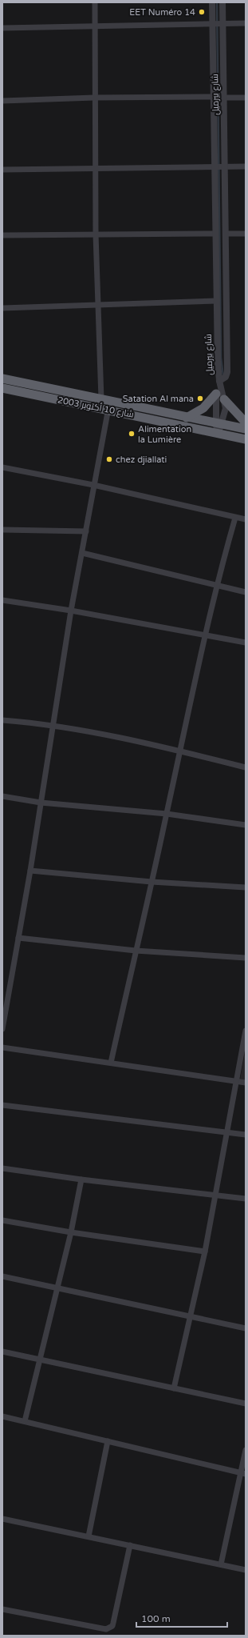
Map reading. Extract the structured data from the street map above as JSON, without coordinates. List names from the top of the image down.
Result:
{
  "streets": {
    "highway": ["شارع 10 أكتوبر 2003"],
    "street": ["شارع بيرميل"]
  },
  "places": [
    "EET Numéro 14",
    "Satation Al mana",
    "Alimentation la Lumière",
    "chez djiallati"
  ],
  "scale_bar": "100 m"
}
